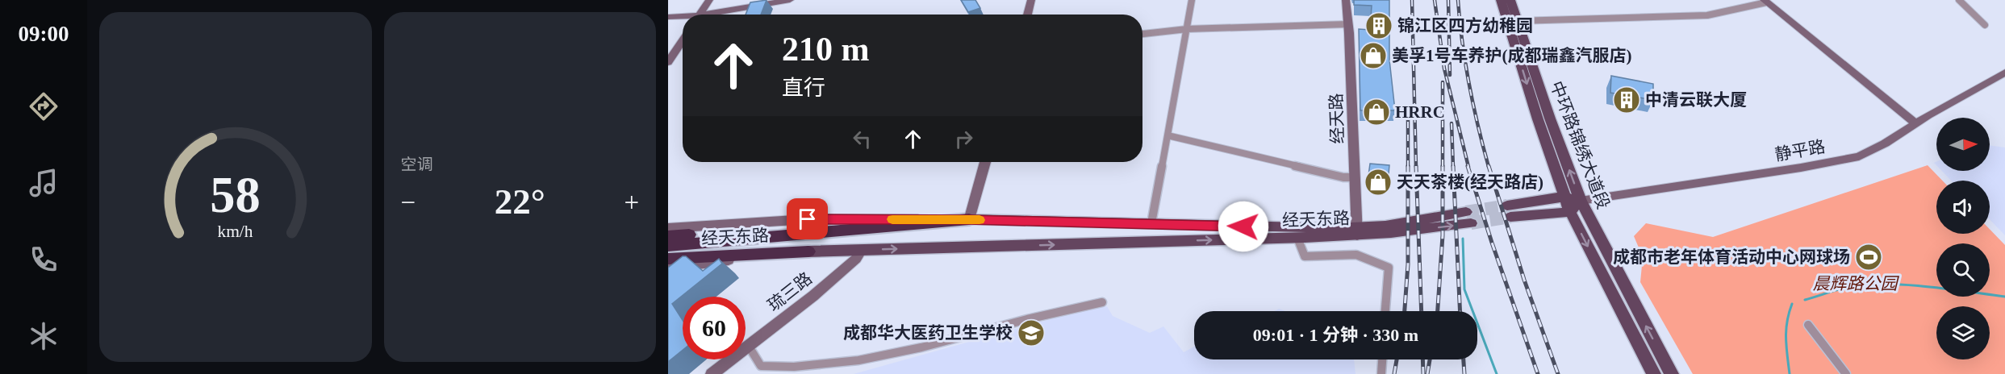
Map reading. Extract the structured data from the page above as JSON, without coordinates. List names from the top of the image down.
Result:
{
  "streets": {
    "highway": ["经天东路"],
    "main road": ["中环路锦绣大道段"],
    "street": ["经天路", "静平路", "琉三路"]
  },
  "crossings": [
    ["经天路", "经天东路"],
    ["中环路锦绣大道段", "静平路"],
    ["经天东路", "琉三路"]
  ],
  "parks": ["晨辉路公园"],
  "places": {
    "building": ["锦江区四方幼稚园", "中清云联大厦"],
    "shop": ["美孚1号车养护(成都瑞鑫汽服店)", "HRRC", "天天茶楼(经天路店)"],
    "sports": ["成都市老年体育活动中心网球场"],
    "school or university": ["成都华大医药卫生学校"]
  },
  "north": "right",
  "page": {
    "tabs": "09:00",
    "tile": "空调",
    "turn": ["210 m", "直行"],
    "heat": ["−", "22°", "+"],
    "limit": "60",
    "trip": "09:01 · 1 分钟 · 330 m",
    "gauge": ["58", "km/h"]
  }
}
